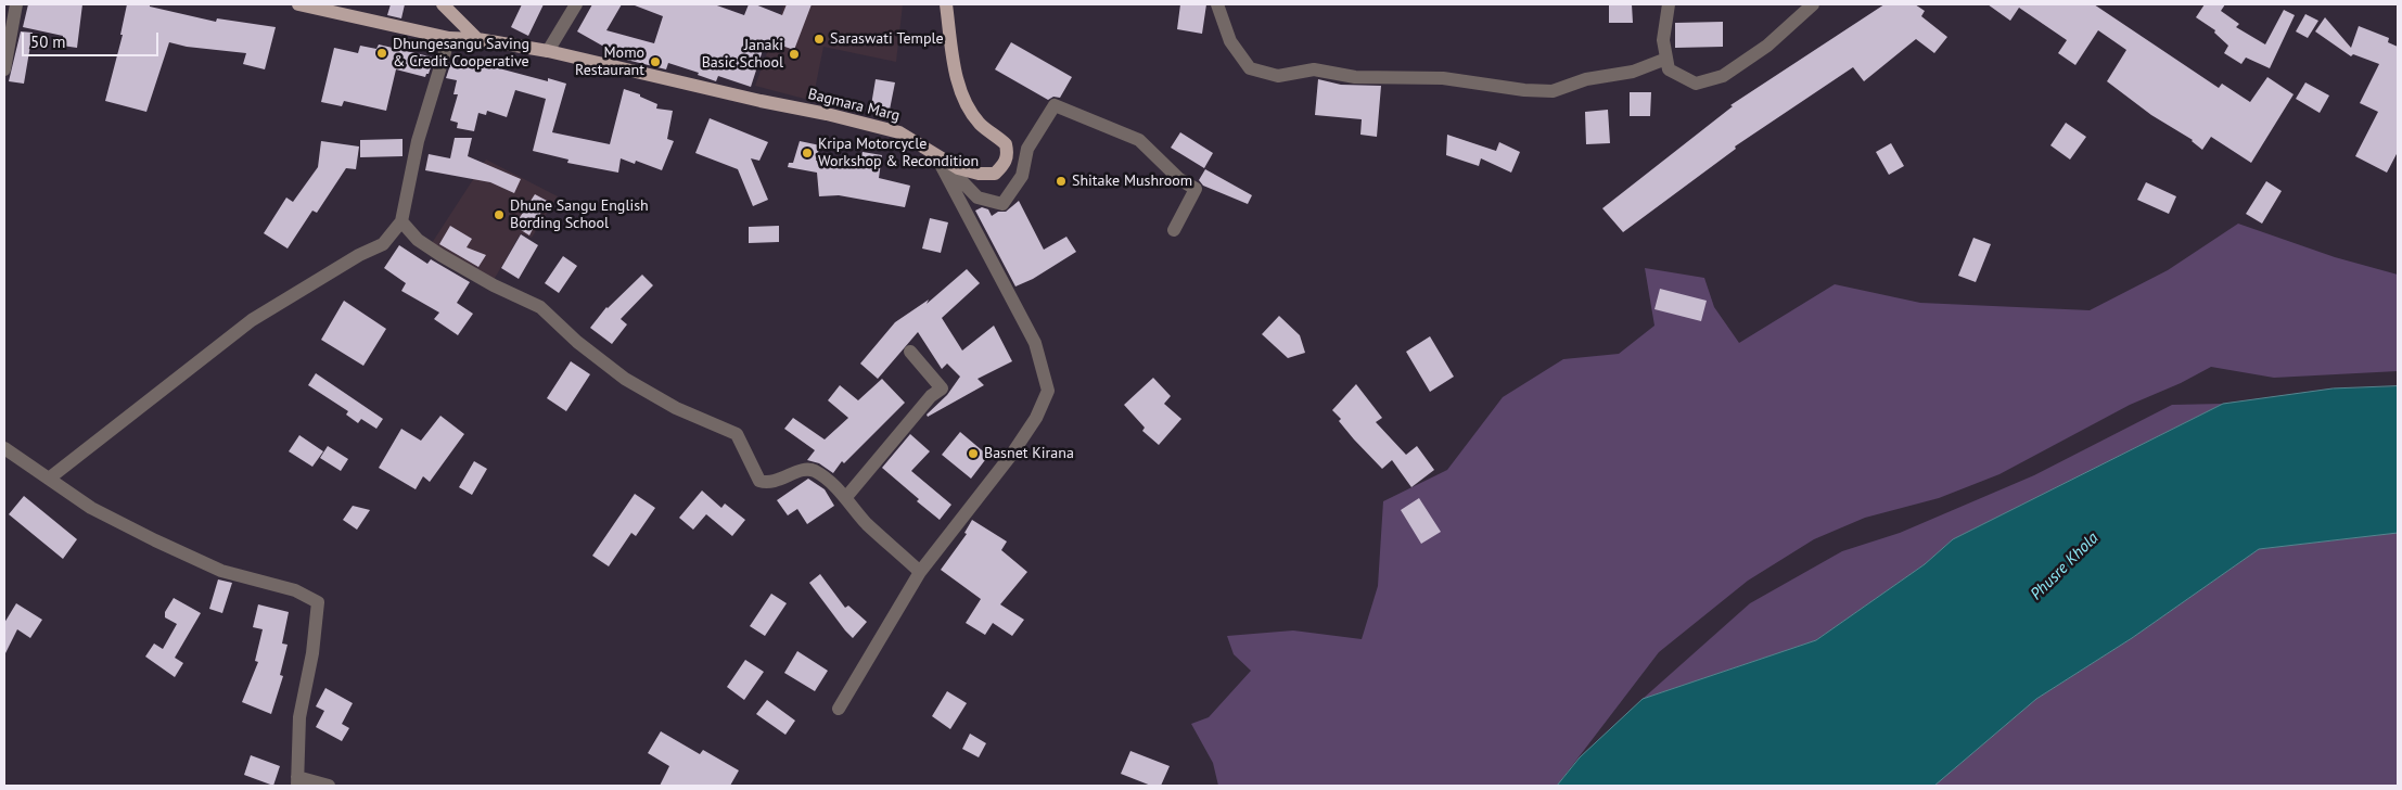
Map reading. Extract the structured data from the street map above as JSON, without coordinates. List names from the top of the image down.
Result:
{
  "streets": {
    "main road": ["Bagmara Marg"]
  },
  "water": ["Phusre Khola"],
  "places": [
    "Saraswati Temple",
    "Dhungesangu Saving & Credit Cooperative",
    "Janaki Basic School",
    "Momo Restaurant",
    "Kripa Motorcycle Workshop & Recondition",
    "Shitake Mushroom",
    "Dhune Sangu English Bording School",
    "Basnet Kirana"
  ],
  "scale_bar": "50 m"
}
